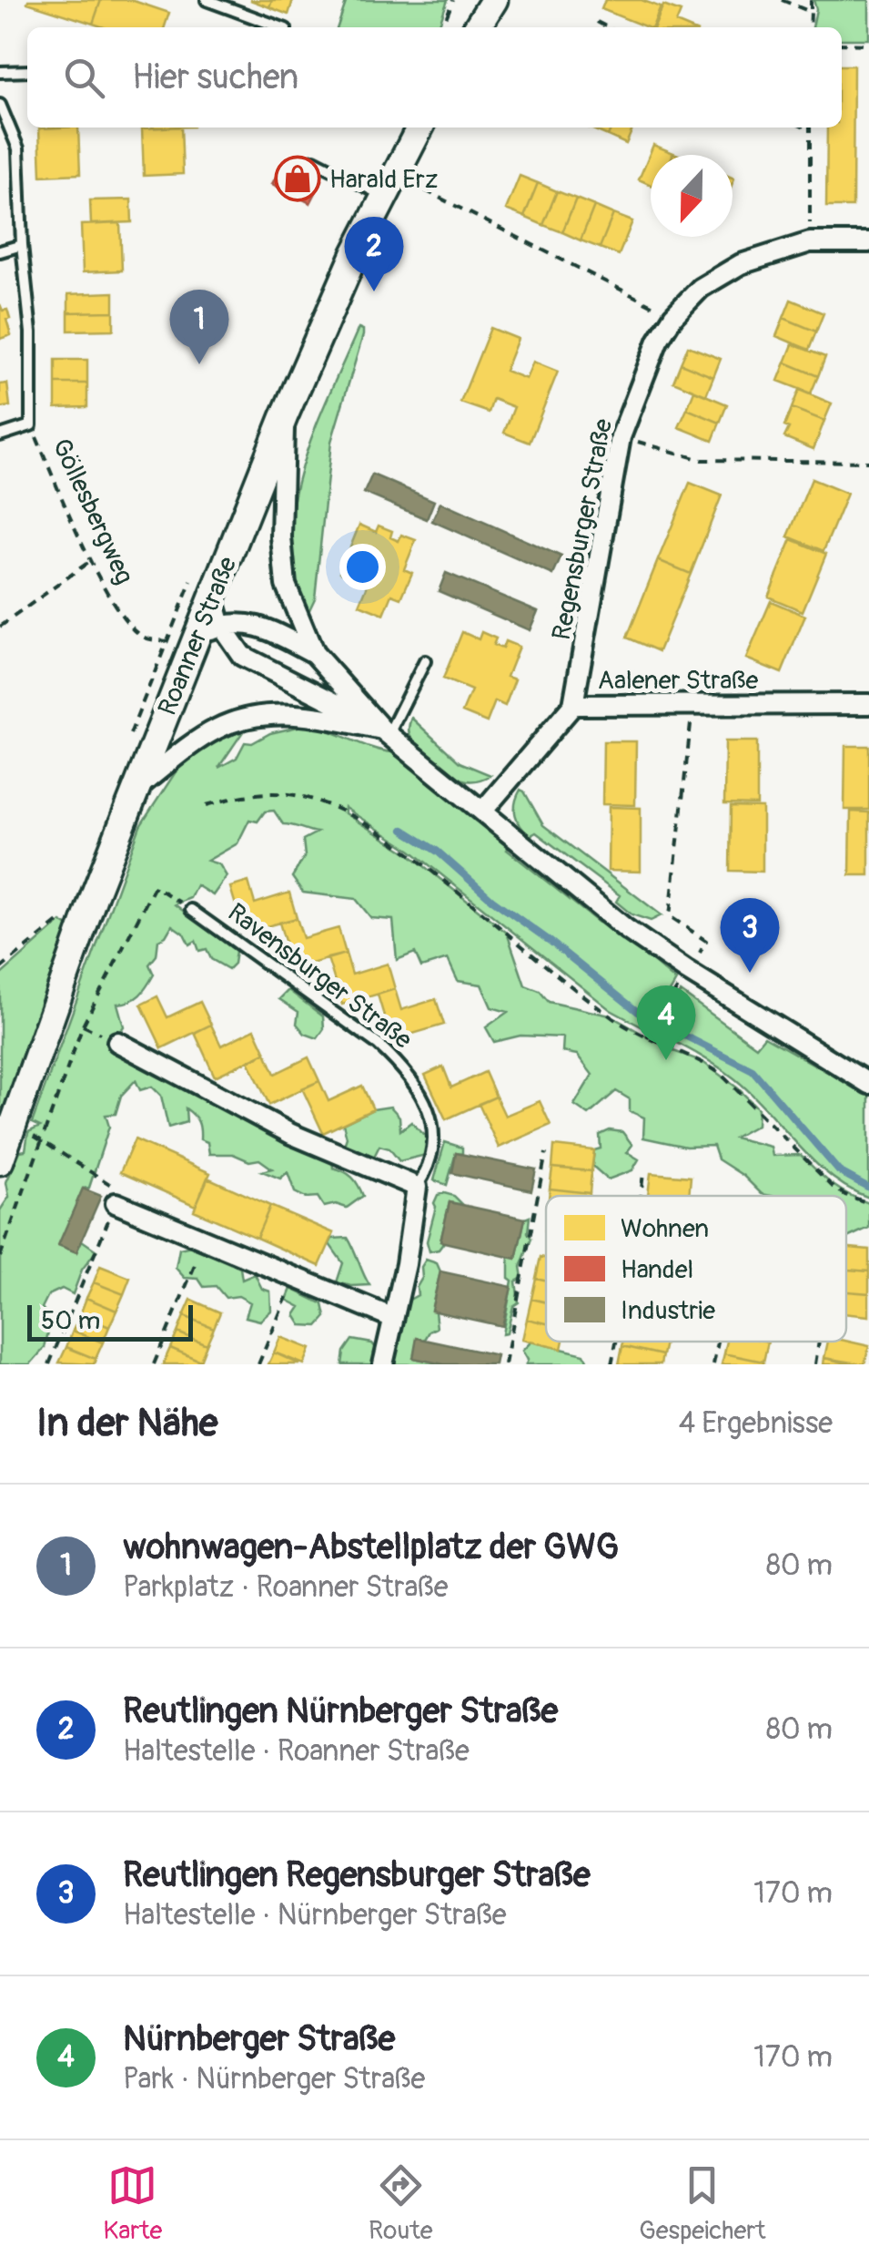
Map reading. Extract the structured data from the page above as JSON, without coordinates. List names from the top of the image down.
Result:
{
  "streets": {
    "street": [
      "Regensburger Straße",
      "Roanner Straße",
      "Aalener Straße",
      "Ravensburger Straße"
    ],
    "lane": ["Göllesbergweg"]
  },
  "crossings": [
    ["Regensburger Straße", "Aalener Straße"]
  ],
  "places": {
    "shop": ["Harald Erz"]
  },
  "legend": ["Wohnen", "Handel", "Industrie"],
  "scale_bar": "50 m",
  "north": "bottom",
  "page": {
    "search": "Hier suchen",
    "pins": [
      "2",
      "1",
      "3",
      "4"
    ],
    "scale": "50 m",
    "heading": ["In der Nähe", "4 Ergebnisse"],
    "list": [
      {
        "mark": "1",
        "name": "wohnwagen-Abstellplatz der GWG",
        "note": "Parkplatz · Roanner Straße",
        "value": "80 m"
      },
      {
        "mark": "2",
        "name": "Reutlingen Nürnberger Straße",
        "note": "Haltestelle · Roanner Straße",
        "value": "80 m"
      },
      {
        "mark": "3",
        "name": "Reutlingen Regensburger Straße",
        "note": "Haltestelle · Nürnberger Straße",
        "value": "170 m"
      },
      {
        "mark": "4",
        "name": "Nürnberger Straße",
        "note": "Park · Nürnberger Straße",
        "value": "170 m"
      }
    ],
    "nav": ["Karte", "Route", "Gespeichert"]
  }
}
